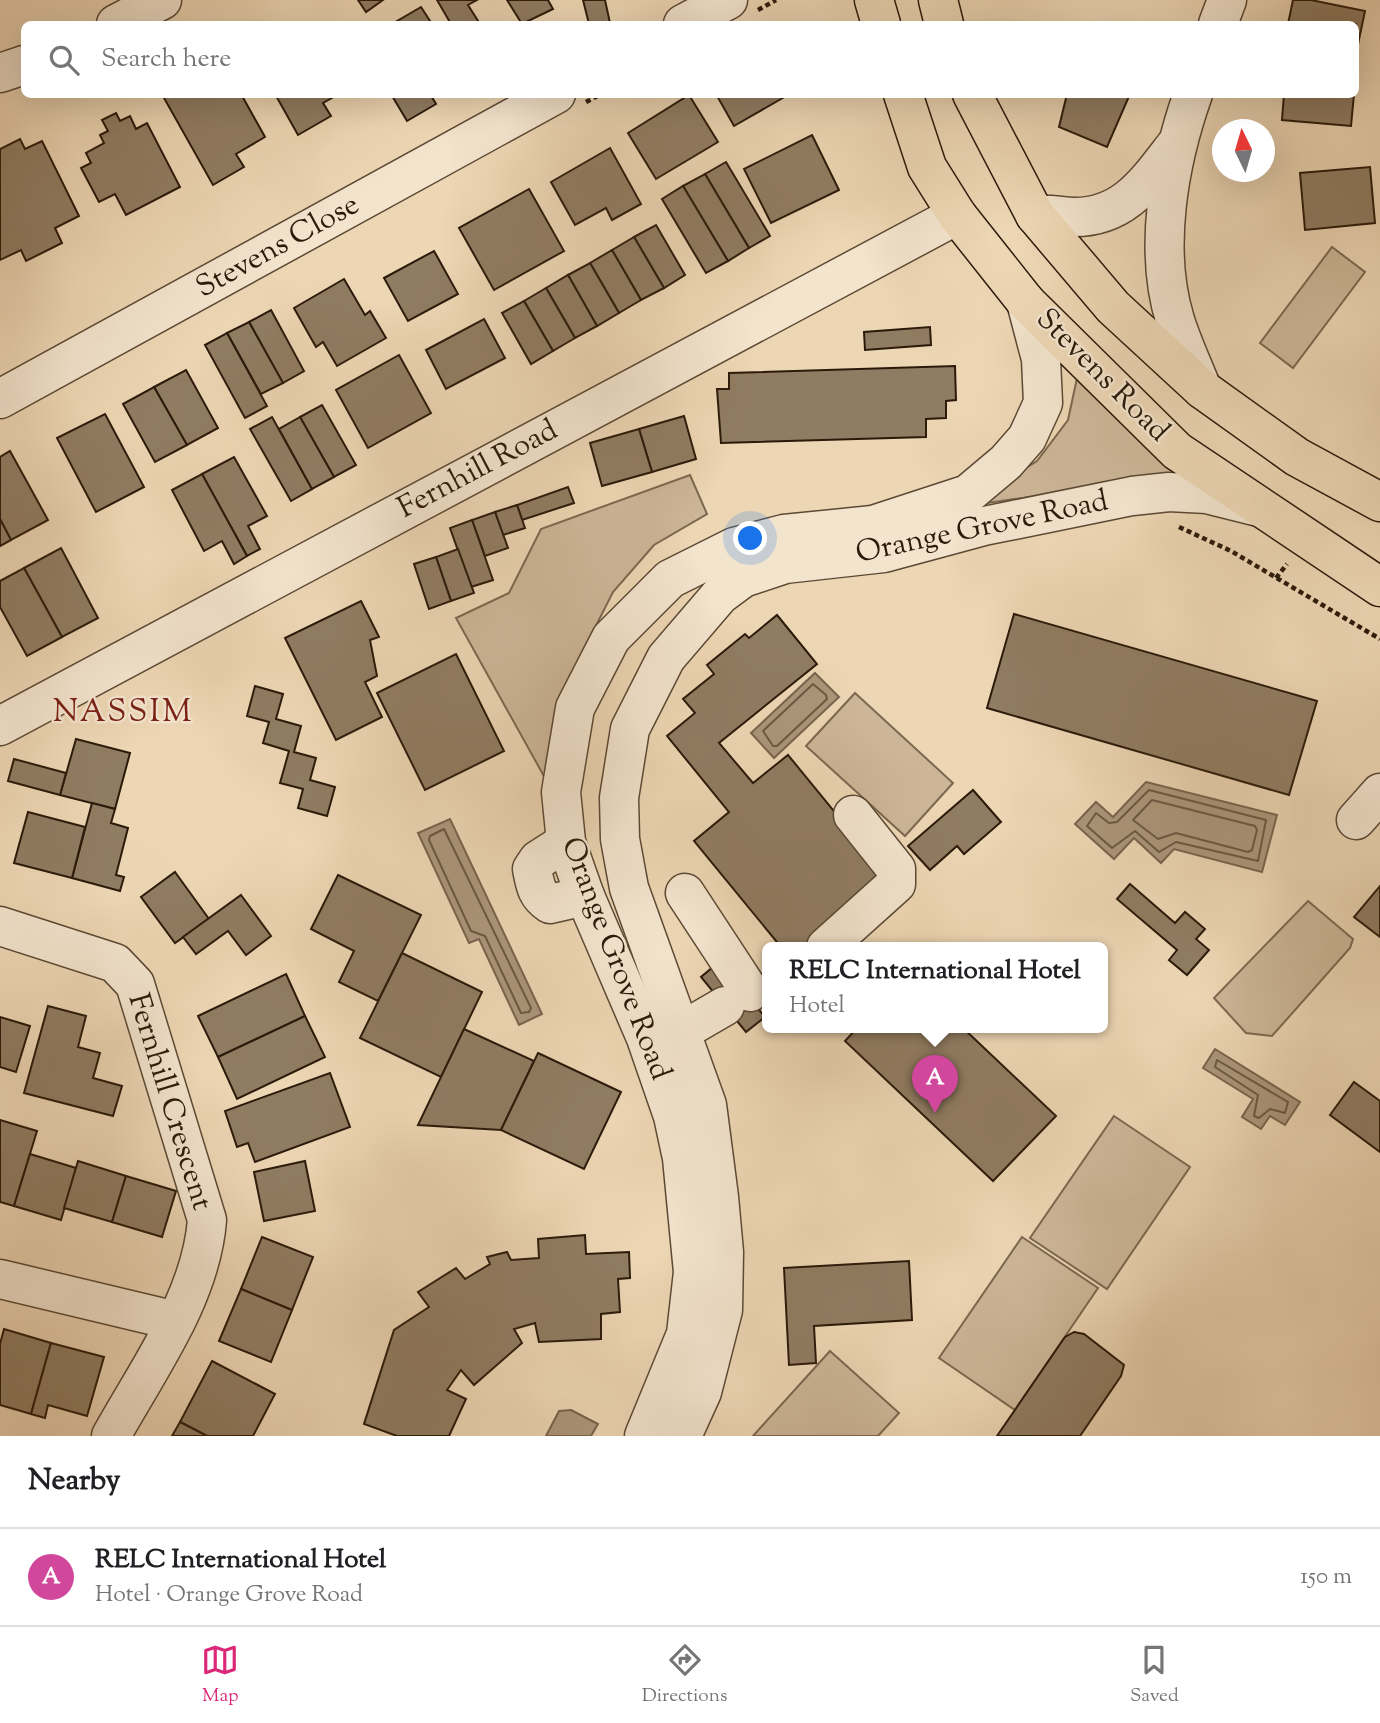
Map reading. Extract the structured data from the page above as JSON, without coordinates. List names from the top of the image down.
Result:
{
  "streets": {
    "main road": ["Stevens Road"],
    "street": [
      "Stevens Close",
      "Fernhill Road",
      "Orange Grove Road",
      "Fernhill Crescent"
    ]
  },
  "crossings": [
    ["Stevens Road", "Fernhill Road"],
    ["Stevens Road", "Orange Grove Road"]
  ],
  "districts": ["NASSIM"],
  "north": "top",
  "page": {
    "search": "Search here",
    "popup": ["RELC International Hotel", "Hotel"],
    "pins": "A",
    "heading": "Nearby",
    "list": [
      {
        "mark": "A",
        "name": "RELC International Hotel",
        "note": "Hotel · Orange Grove Road",
        "value": "150 m"
      }
    ],
    "nav": ["Map", "Directions", "Saved"]
  }
}
